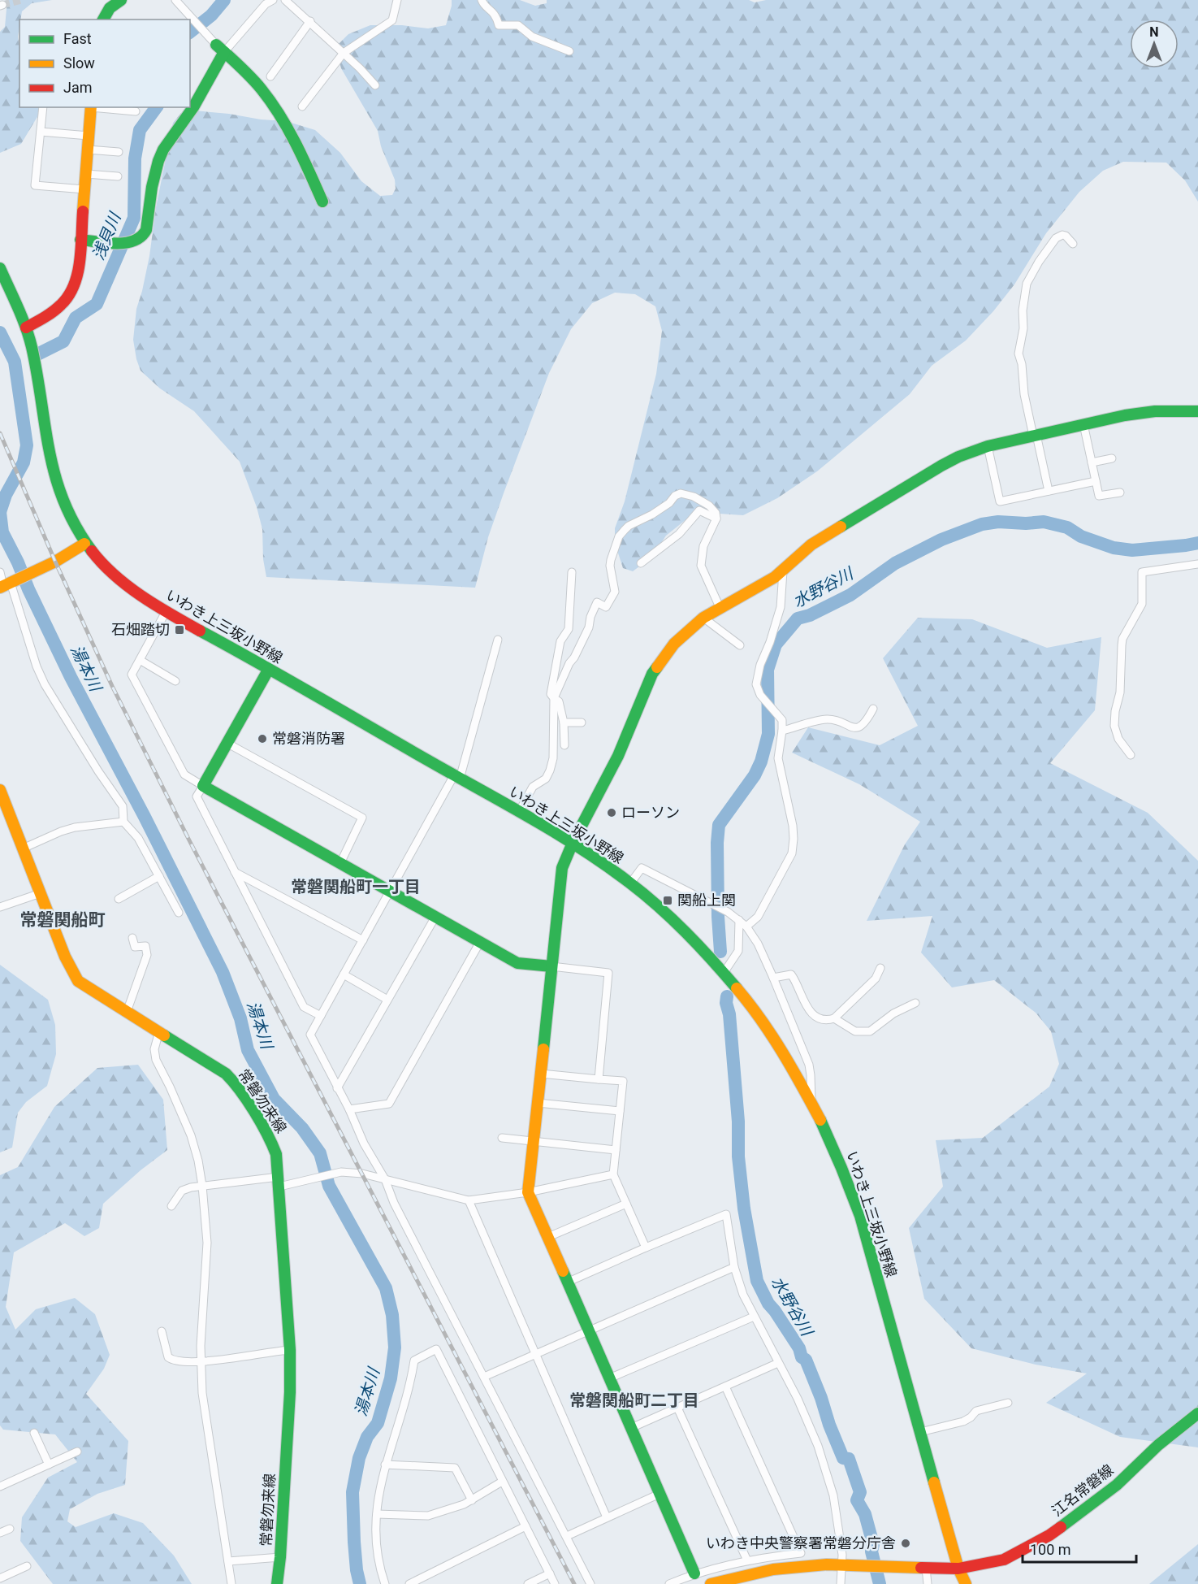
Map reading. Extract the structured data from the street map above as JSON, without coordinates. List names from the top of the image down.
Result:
{
  "streets": {
    "main road": ["いわき上三坂小野線", "常磐勿来線", "江名常磐線"]
  },
  "crossings": [
    ["いわき上三坂小野線", "江名常磐線"]
  ],
  "districts": ["常磐関船町一丁目", "常磐関船町", "常磐関船町二丁目"],
  "water": ["浅貝川", "水野谷川", "湯本川"],
  "places": {
    "transit": ["石畑踏切", "関船上関"],
    "other": ["常磐消防署", "ローソン", "いわき中央警察署常磐分庁舎"]
  },
  "legend": ["Fast", "Slow", "Jam"],
  "scale_bar": "100 m",
  "north": "top"
}
